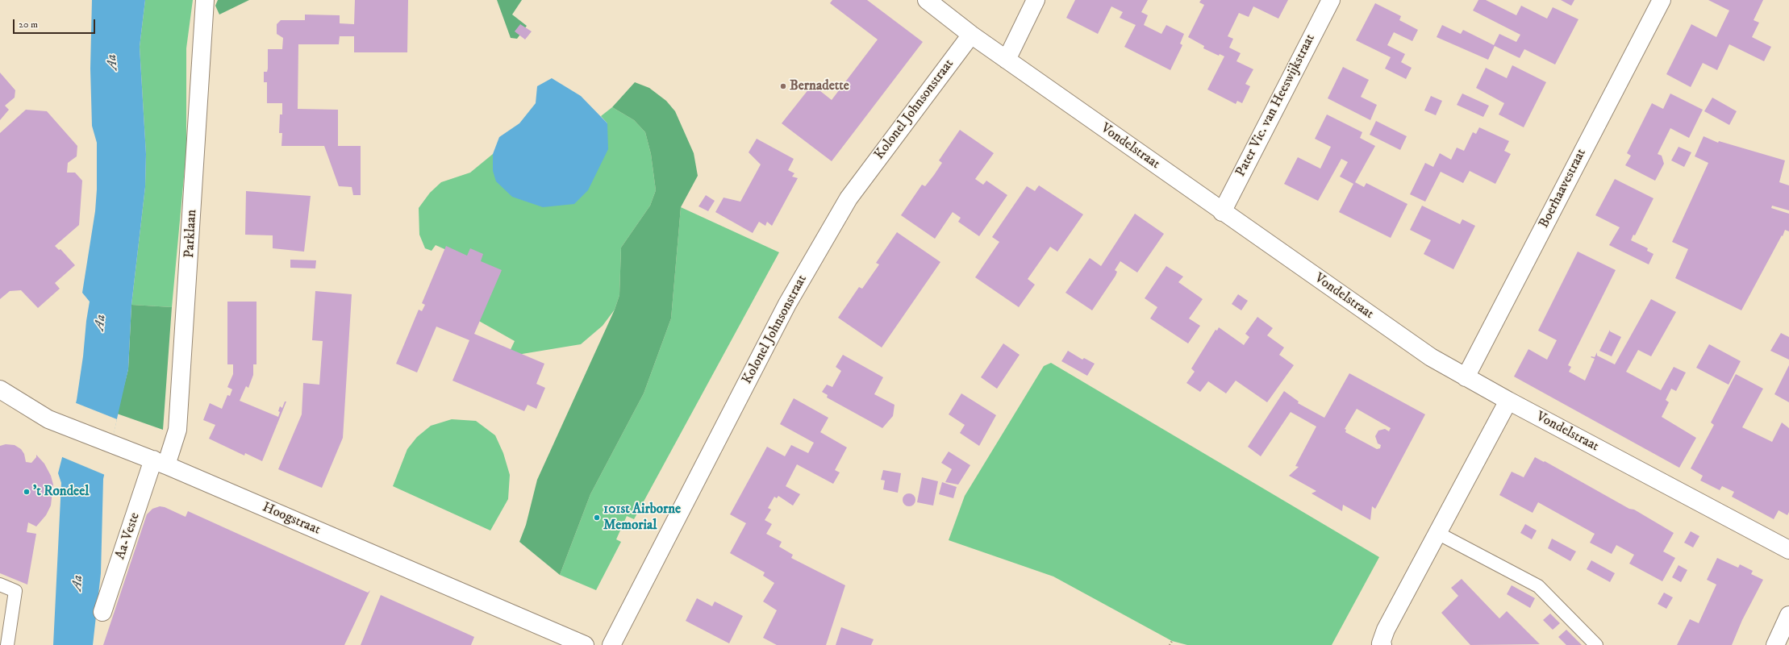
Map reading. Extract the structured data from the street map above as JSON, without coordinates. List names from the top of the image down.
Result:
{
  "streets": {
    "street": [
      "Pater Vic. van Heeswijkstraat",
      "Kolonel Johnsonstraat",
      "Vondelstraat",
      "Boerhaavestraat",
      "Parklaan",
      "Hoogstraat",
      "Aa-Veste"
    ]
  },
  "crossings": [
    ["Pater Vic. van Heeswijkstraat", "Vondelstraat"],
    ["Kolonel Johnsonstraat", "Vondelstraat"],
    ["Vondelstraat", "Boerhaavestraat"],
    ["Parklaan", "Hoogstraat"],
    ["Parklaan", "Aa-Veste"],
    ["Hoogstraat", "Aa-Veste"]
  ],
  "water": ["Aa"],
  "places": ["Bernadette", "'t Rondeel", "101st Airborne Memorial"],
  "scale_bar": "20 m"
}
